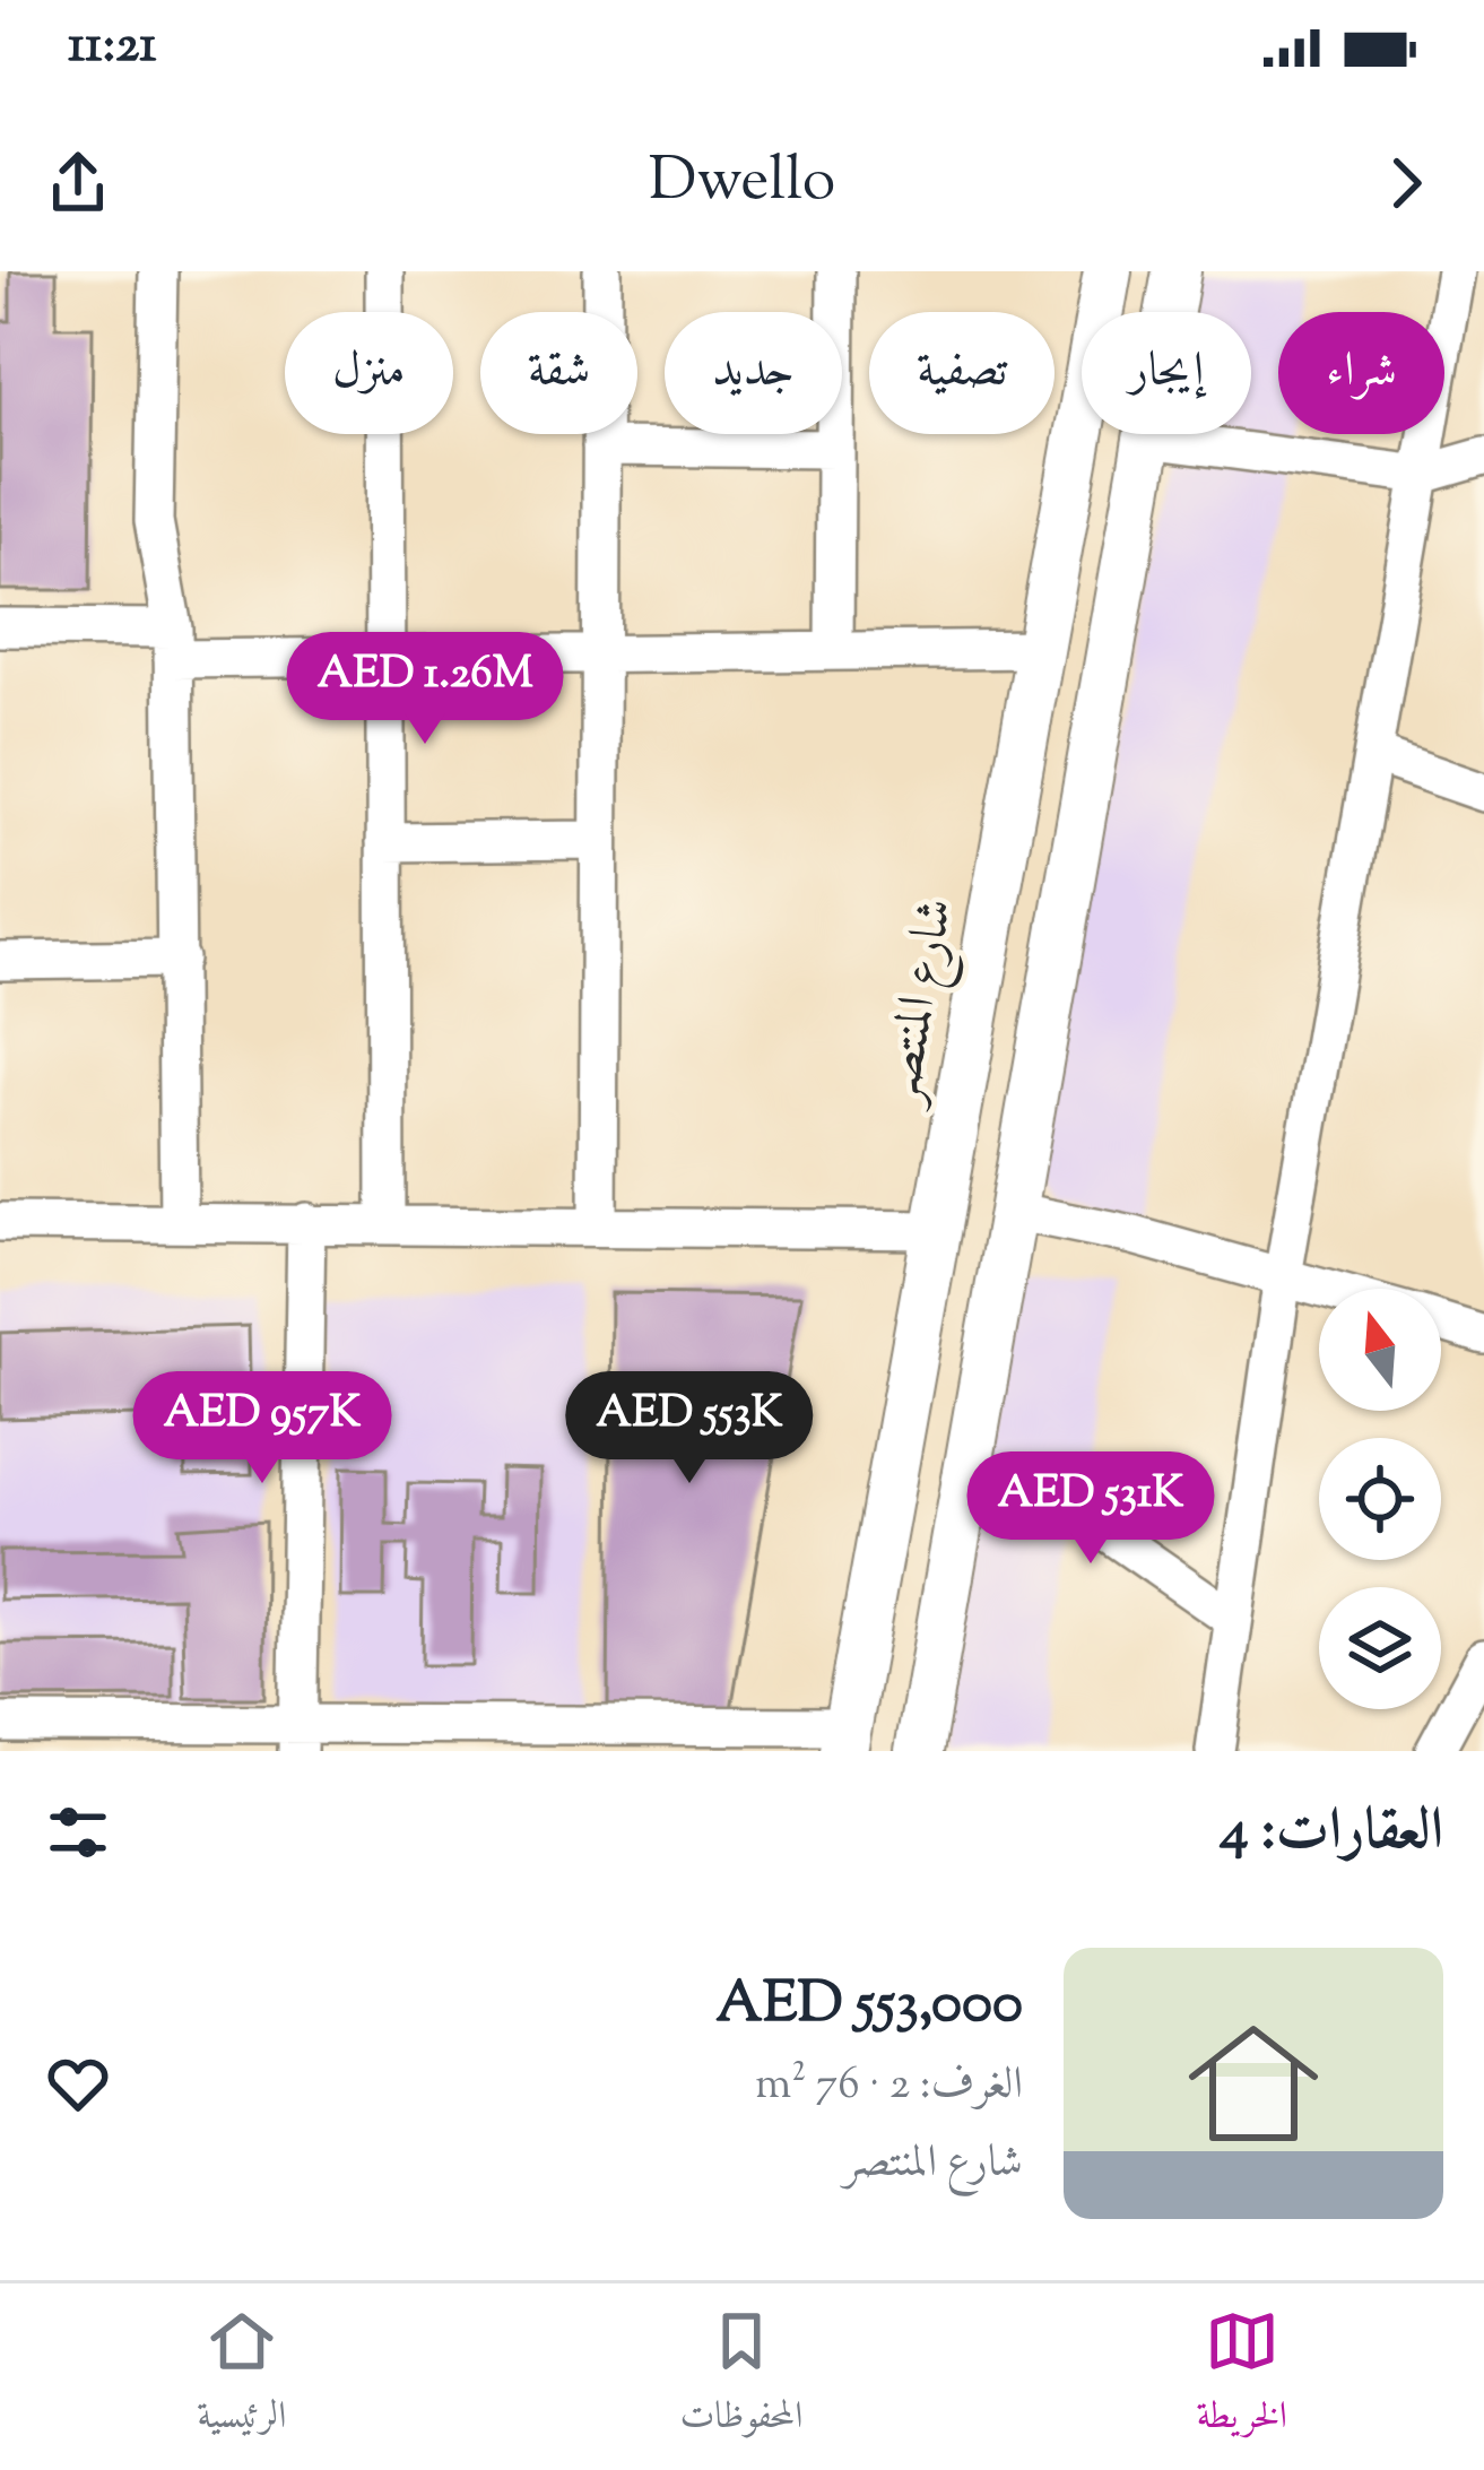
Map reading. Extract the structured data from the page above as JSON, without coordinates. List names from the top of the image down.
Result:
{
  "streets": {
    "main road": ["شارع المنتصر"]
  },
  "north": "top",
  "page": {
    "status": "11:21",
    "header": "Dwello",
    "chip": [
      "شراء",
      "إيجار",
      "تصفية",
      "جديد",
      "شقة",
      "منزل"
    ],
    "price": [
      "AED 1.26M",
      "AED 957K",
      "AED 553K",
      "AED 531K"
    ],
    "heading": "العقارات: 4",
    "list": [
      {
        "name": "AED 553,000",
        "note": "الغرف: 2 · 76 m² · شارع المنتصر"
      }
    ],
    "tabs": ["الخريطة", "المحفوظات", "الرئيسية"]
  }
}
